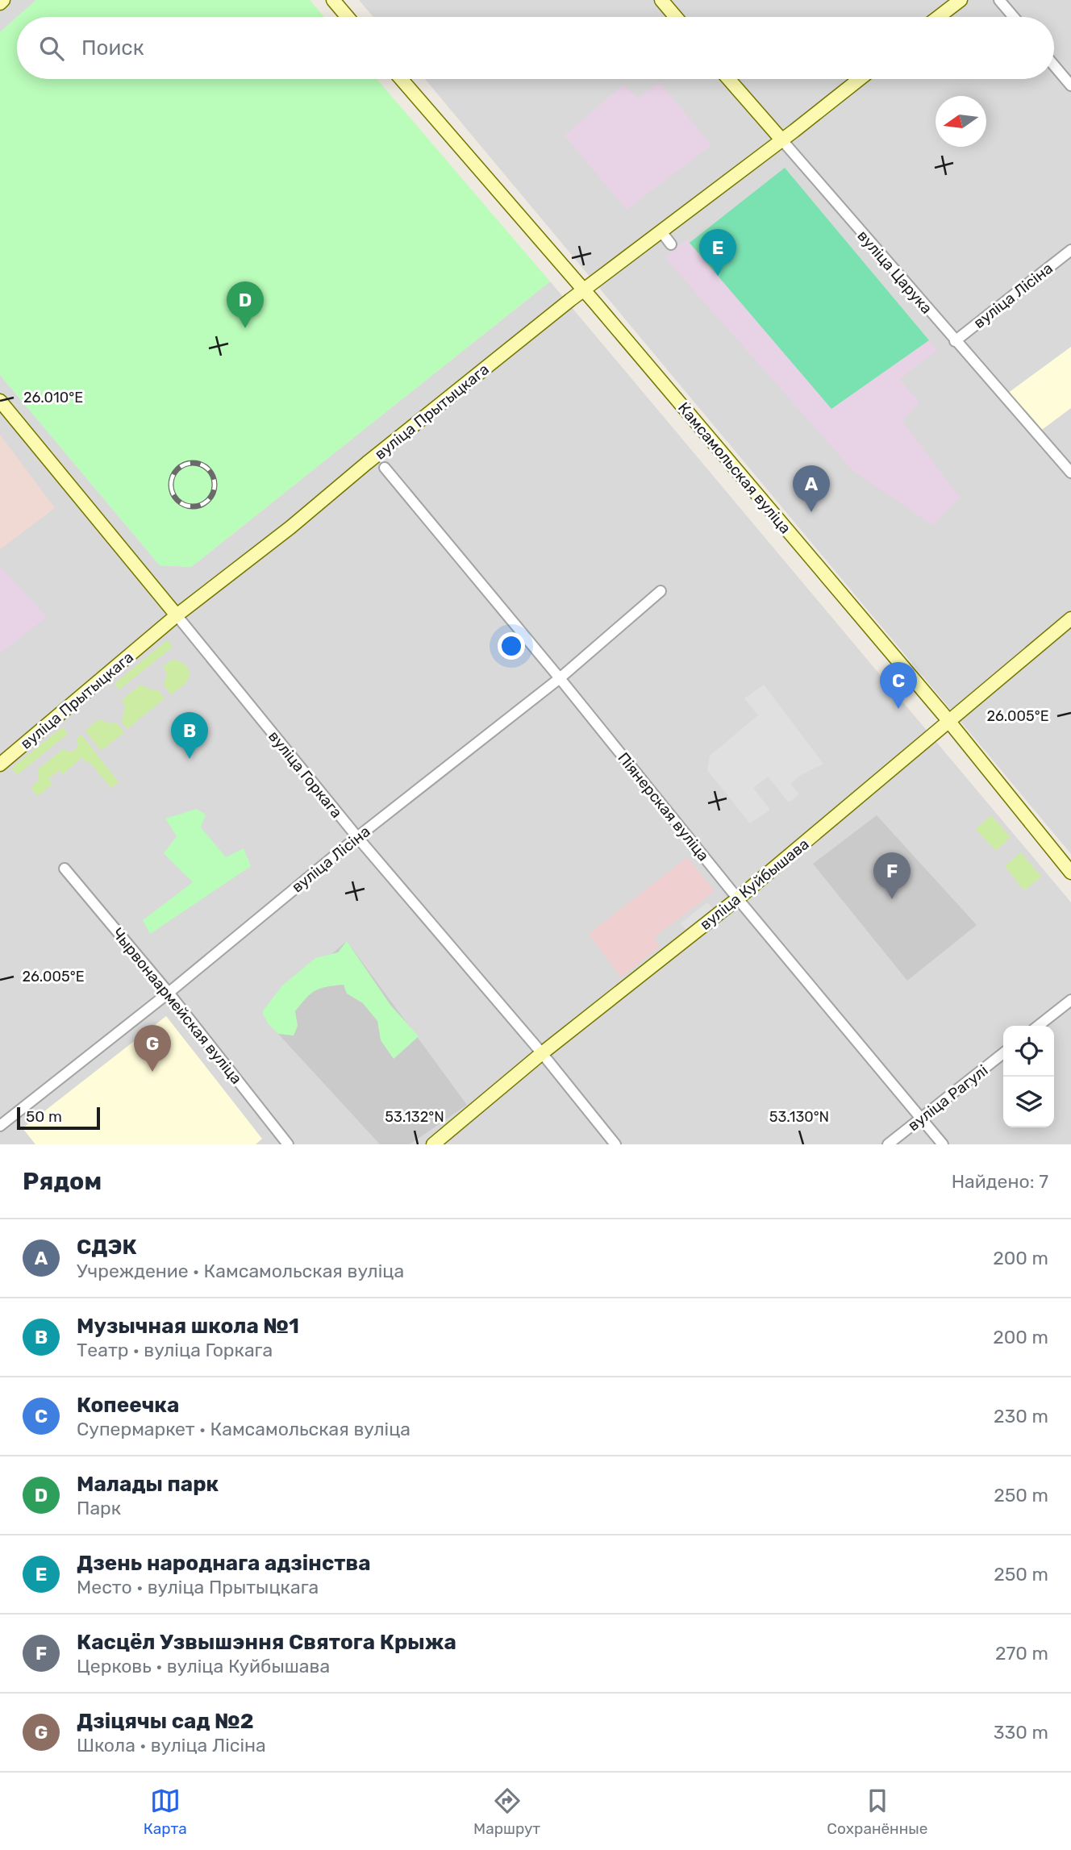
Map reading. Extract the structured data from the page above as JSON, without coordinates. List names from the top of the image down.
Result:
{
  "streets": {
    "main road": [
      "вуліца Царука",
      "вуліца Прытыцкага",
      "Камсамольская вуліца",
      "вуліца Горкага",
      "вуліца Куйбышава"
    ],
    "street": [
      "вуліца Лісіна",
      "Піянерская вуліца",
      "Чырвонаармейская вуліца",
      "вуліца Рагулі"
    ]
  },
  "crossings": [
    ["вуліца Царука", "вуліца Лісіна"],
    ["вуліца Царука", "вуліца Прытыцкага"],
    ["вуліца Лісіна", "вуліца Горкага"],
    ["вуліца Лісіна", "Піянерская вуліца"],
    ["вуліца Лісіна", "Чырвонаармейская вуліца"],
    ["вуліца Прытыцкага", "Камсамольская вуліца"],
    ["вуліца Прытыцкага", "вуліца Горкага"],
    ["Камсамольская вуліца", "вуліца Куйбышава"],
    ["вуліца Горкага", "вуліца Куйбышава"],
    ["Піянерская вуліца", "вуліца Куйбышава"],
    ["Піянерская вуліца", "вуліца Рагулі"]
  ],
  "scale_bar": "50 m",
  "north": "left",
  "page": {
    "search": "Поиск",
    "pins": [
      "E",
      "D",
      "A",
      "C",
      "B",
      "F",
      "G"
    ],
    "scale": "50 m",
    "heading": ["Рядом", "Найдено: 7"],
    "list": [
      {
        "mark": "A",
        "name": "СДЭК",
        "note": "Учреждение · Камсамольская вуліца",
        "value": "200 m"
      },
      {
        "mark": "B",
        "name": "Музычная школа №1",
        "note": "Театр · вуліца Горкага",
        "value": "200 m"
      },
      {
        "mark": "C",
        "name": "Копеечка",
        "note": "Супермаркет · Камсамольская вуліца",
        "value": "230 m"
      },
      {
        "mark": "D",
        "name": "Малады парк",
        "note": "Парк",
        "value": "250 m"
      },
      {
        "mark": "E",
        "name": "Дзень народнага адзінства",
        "note": "Место · вуліца Прытыцкага",
        "value": "250 m"
      },
      {
        "mark": "F",
        "name": "Касцёл Узвышэння Святога Крыжа",
        "note": "Церковь · вуліца Куйбышава",
        "value": "270 m"
      },
      {
        "mark": "G",
        "name": "Дзіцячы сад №2",
        "note": "Школа · вуліца Лісіна",
        "value": "330 m"
      }
    ],
    "nav": ["Карта", "Маршрут", "Сохранённые"]
  },
  "coordinates": [
    "26.010°E",
    "26.005°E",
    "53.132°N",
    "53.130°N"
  ]
}
